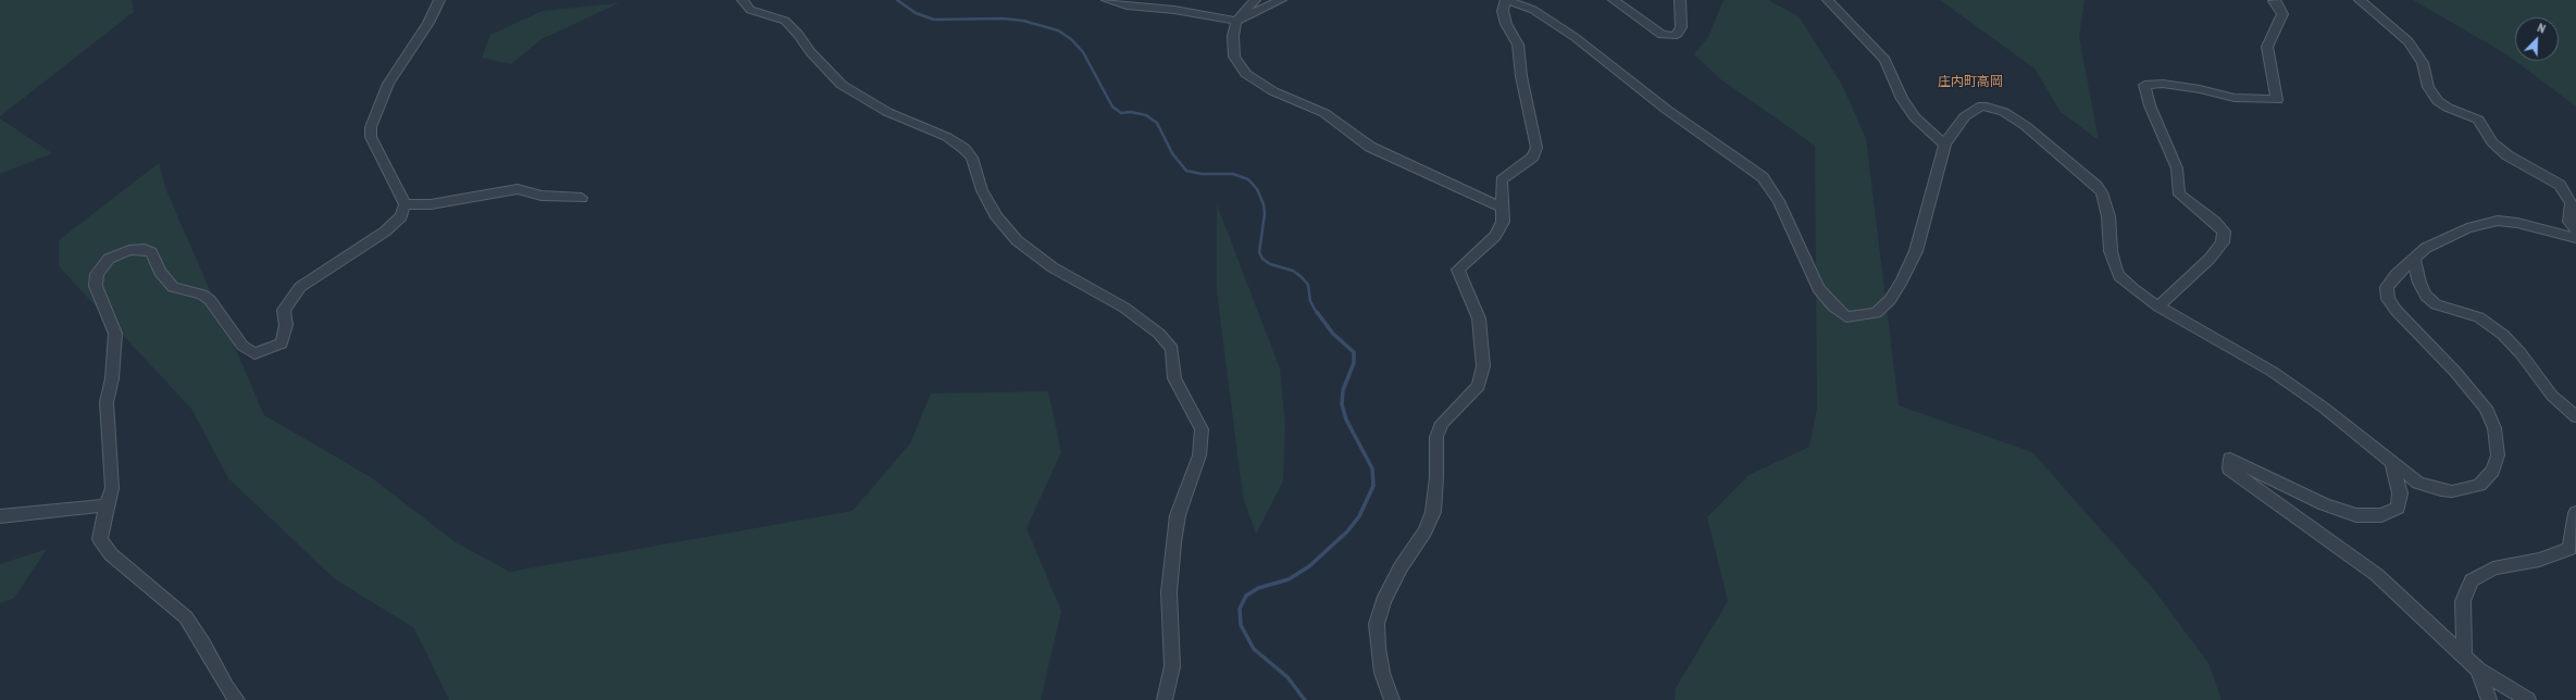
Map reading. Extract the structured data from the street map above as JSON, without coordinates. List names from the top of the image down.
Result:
{
  "districts": ["庄内町高岡"],
  "north": "top right"
}
